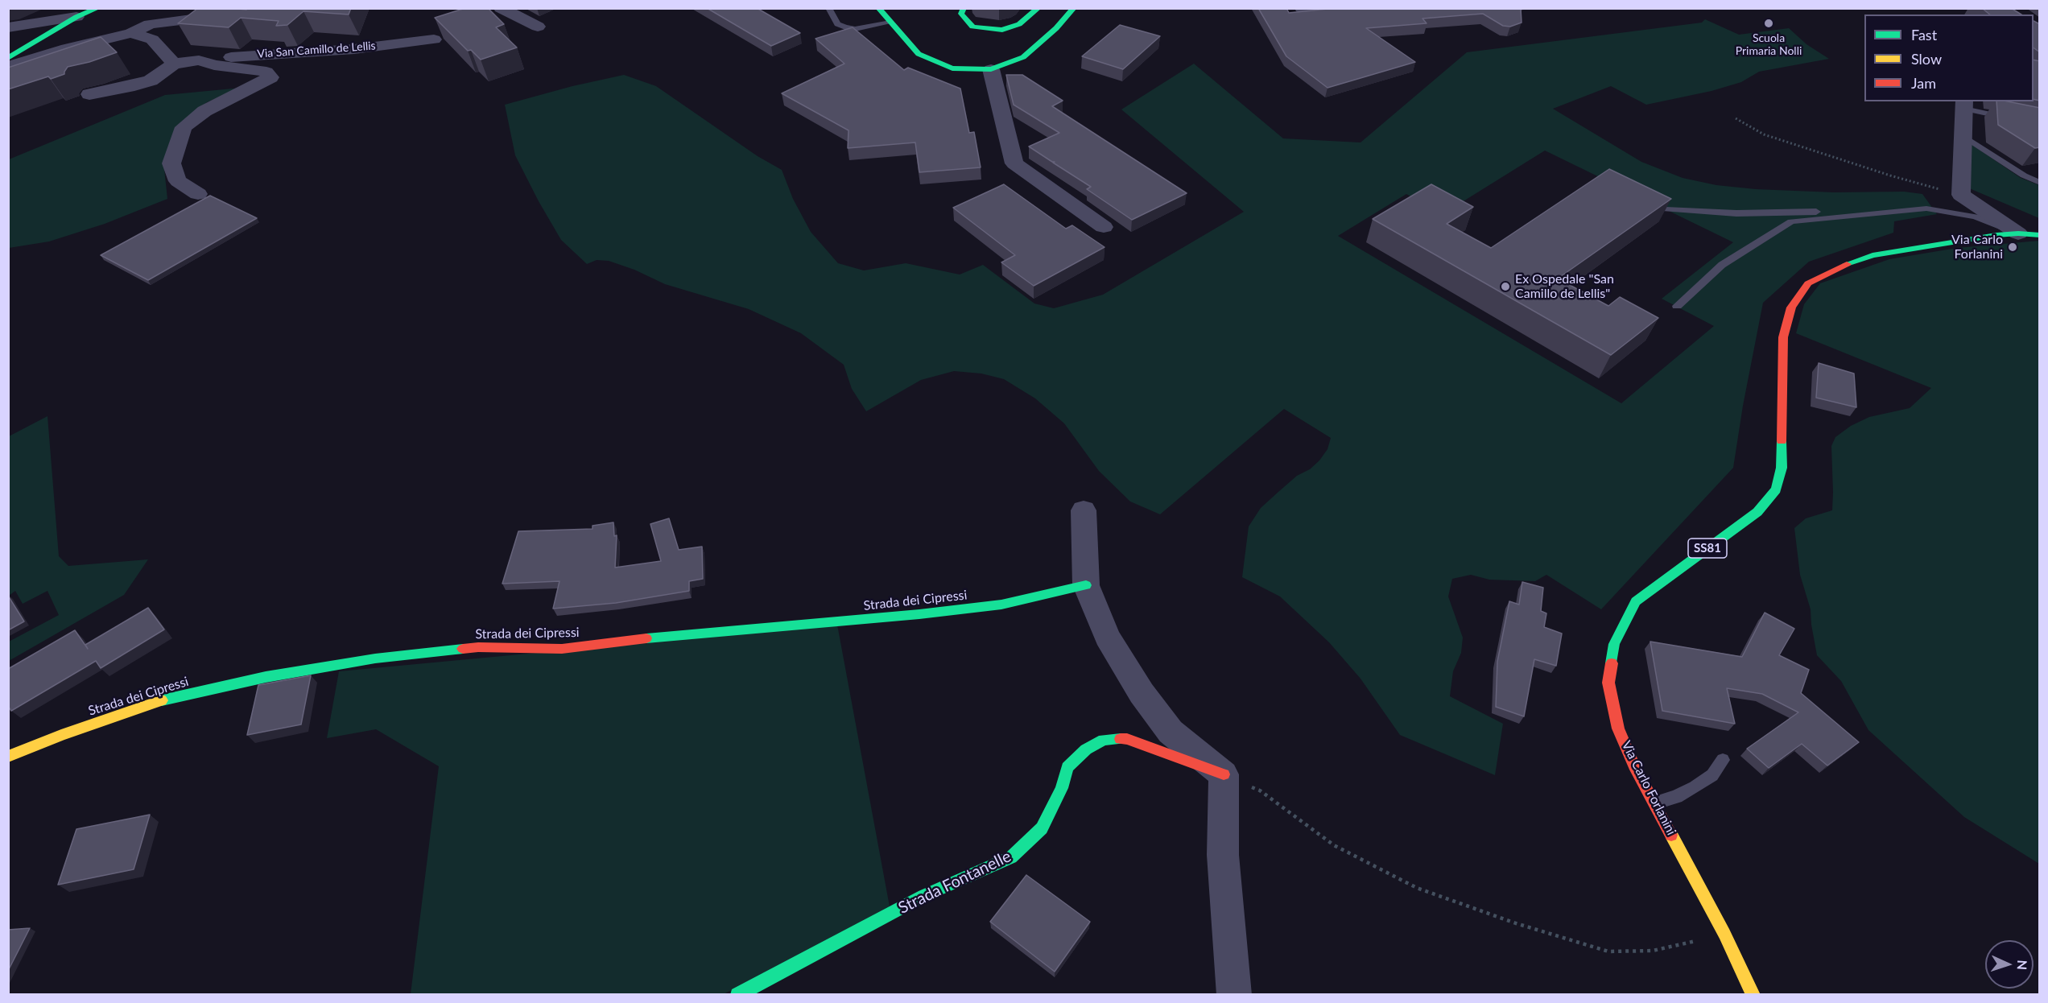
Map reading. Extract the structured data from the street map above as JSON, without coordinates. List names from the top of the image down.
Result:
{
  "streets": {
    "main road": [
      "SS81",
      "Strada dei Cipressi",
      "Via Carlo Forlanini",
      "Strada Fontanelle"
    ],
    "street": ["Via San Camillo de Lellis"]
  },
  "places": ["Scuola Primaria Nolli", "Via Carlo Forlanini", "Ex Ospedale \"San Camillo de Lellis\""],
  "legend": ["Fast", "Slow", "Jam"],
  "north": "right"
}
